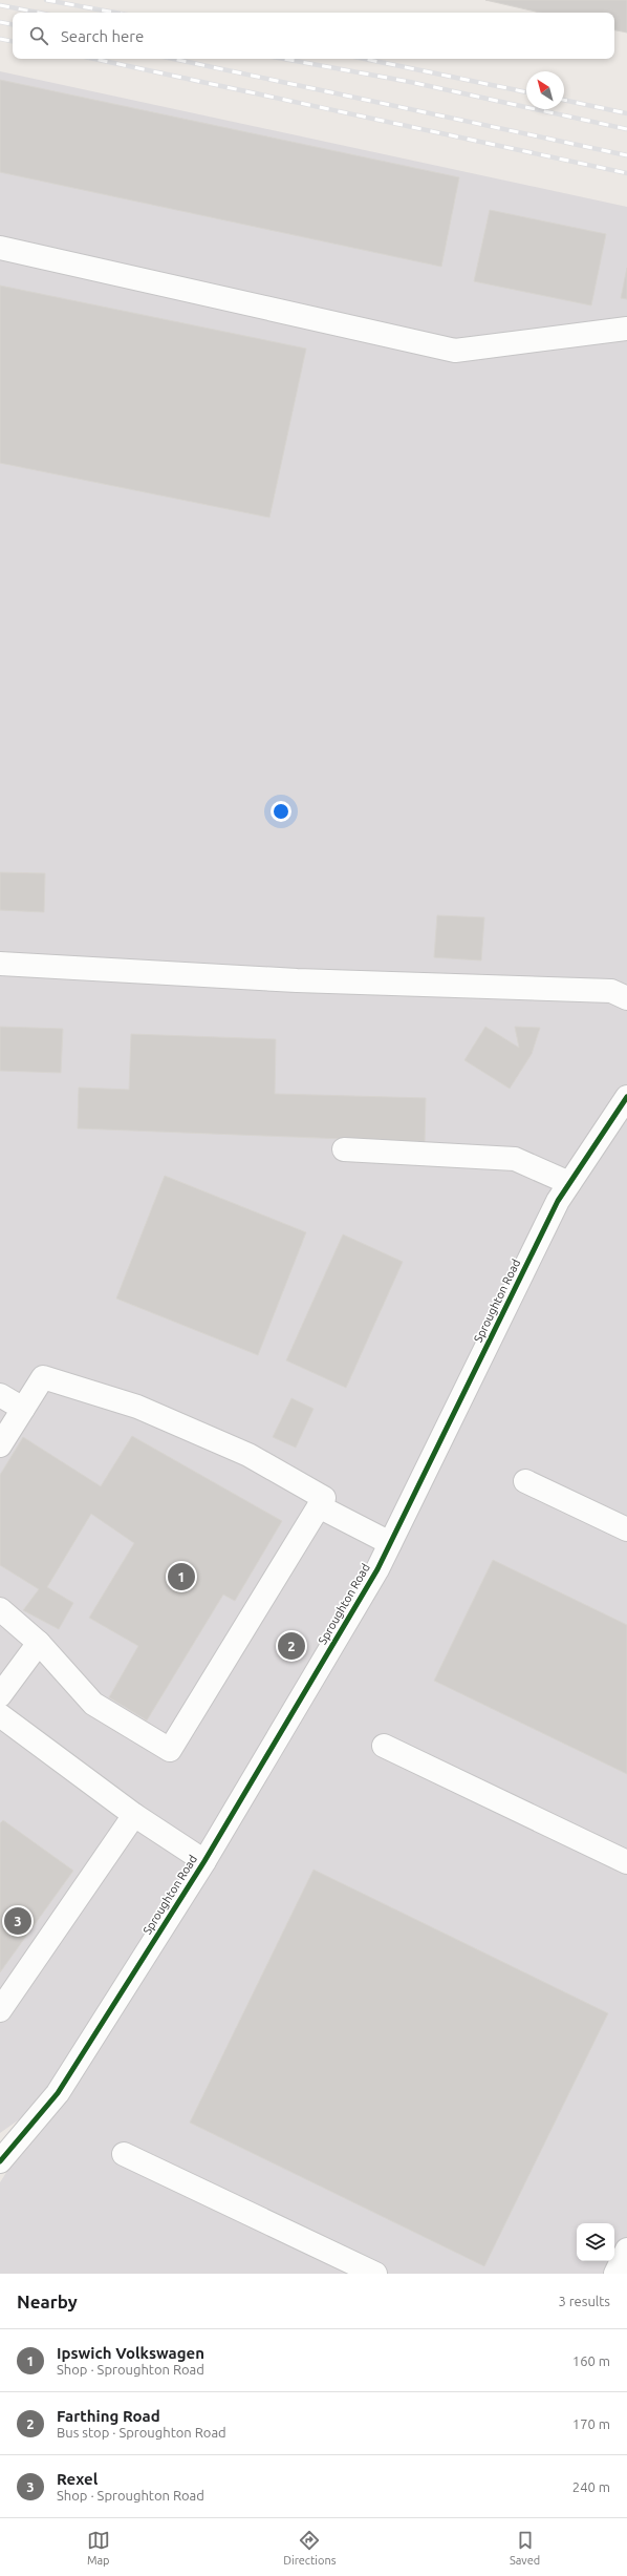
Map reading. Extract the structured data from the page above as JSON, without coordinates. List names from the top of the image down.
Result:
{
  "streets": {
    "street": ["Sproughton Road"]
  },
  "north": "top left",
  "page": {
    "search": "Search here",
    "pins": ["1", "2", "3"],
    "heading": ["Nearby", "3 results"],
    "list": [
      {
        "mark": "1",
        "name": "Ipswich Volkswagen",
        "note": "Shop · Sproughton Road",
        "value": "160 m"
      },
      {
        "mark": "2",
        "name": "Farthing Road",
        "note": "Bus stop · Sproughton Road",
        "value": "170 m"
      },
      {
        "mark": "3",
        "name": "Rexel",
        "note": "Shop · Sproughton Road",
        "value": "240 m"
      }
    ],
    "nav": ["Map", "Directions", "Saved"]
  }
}
